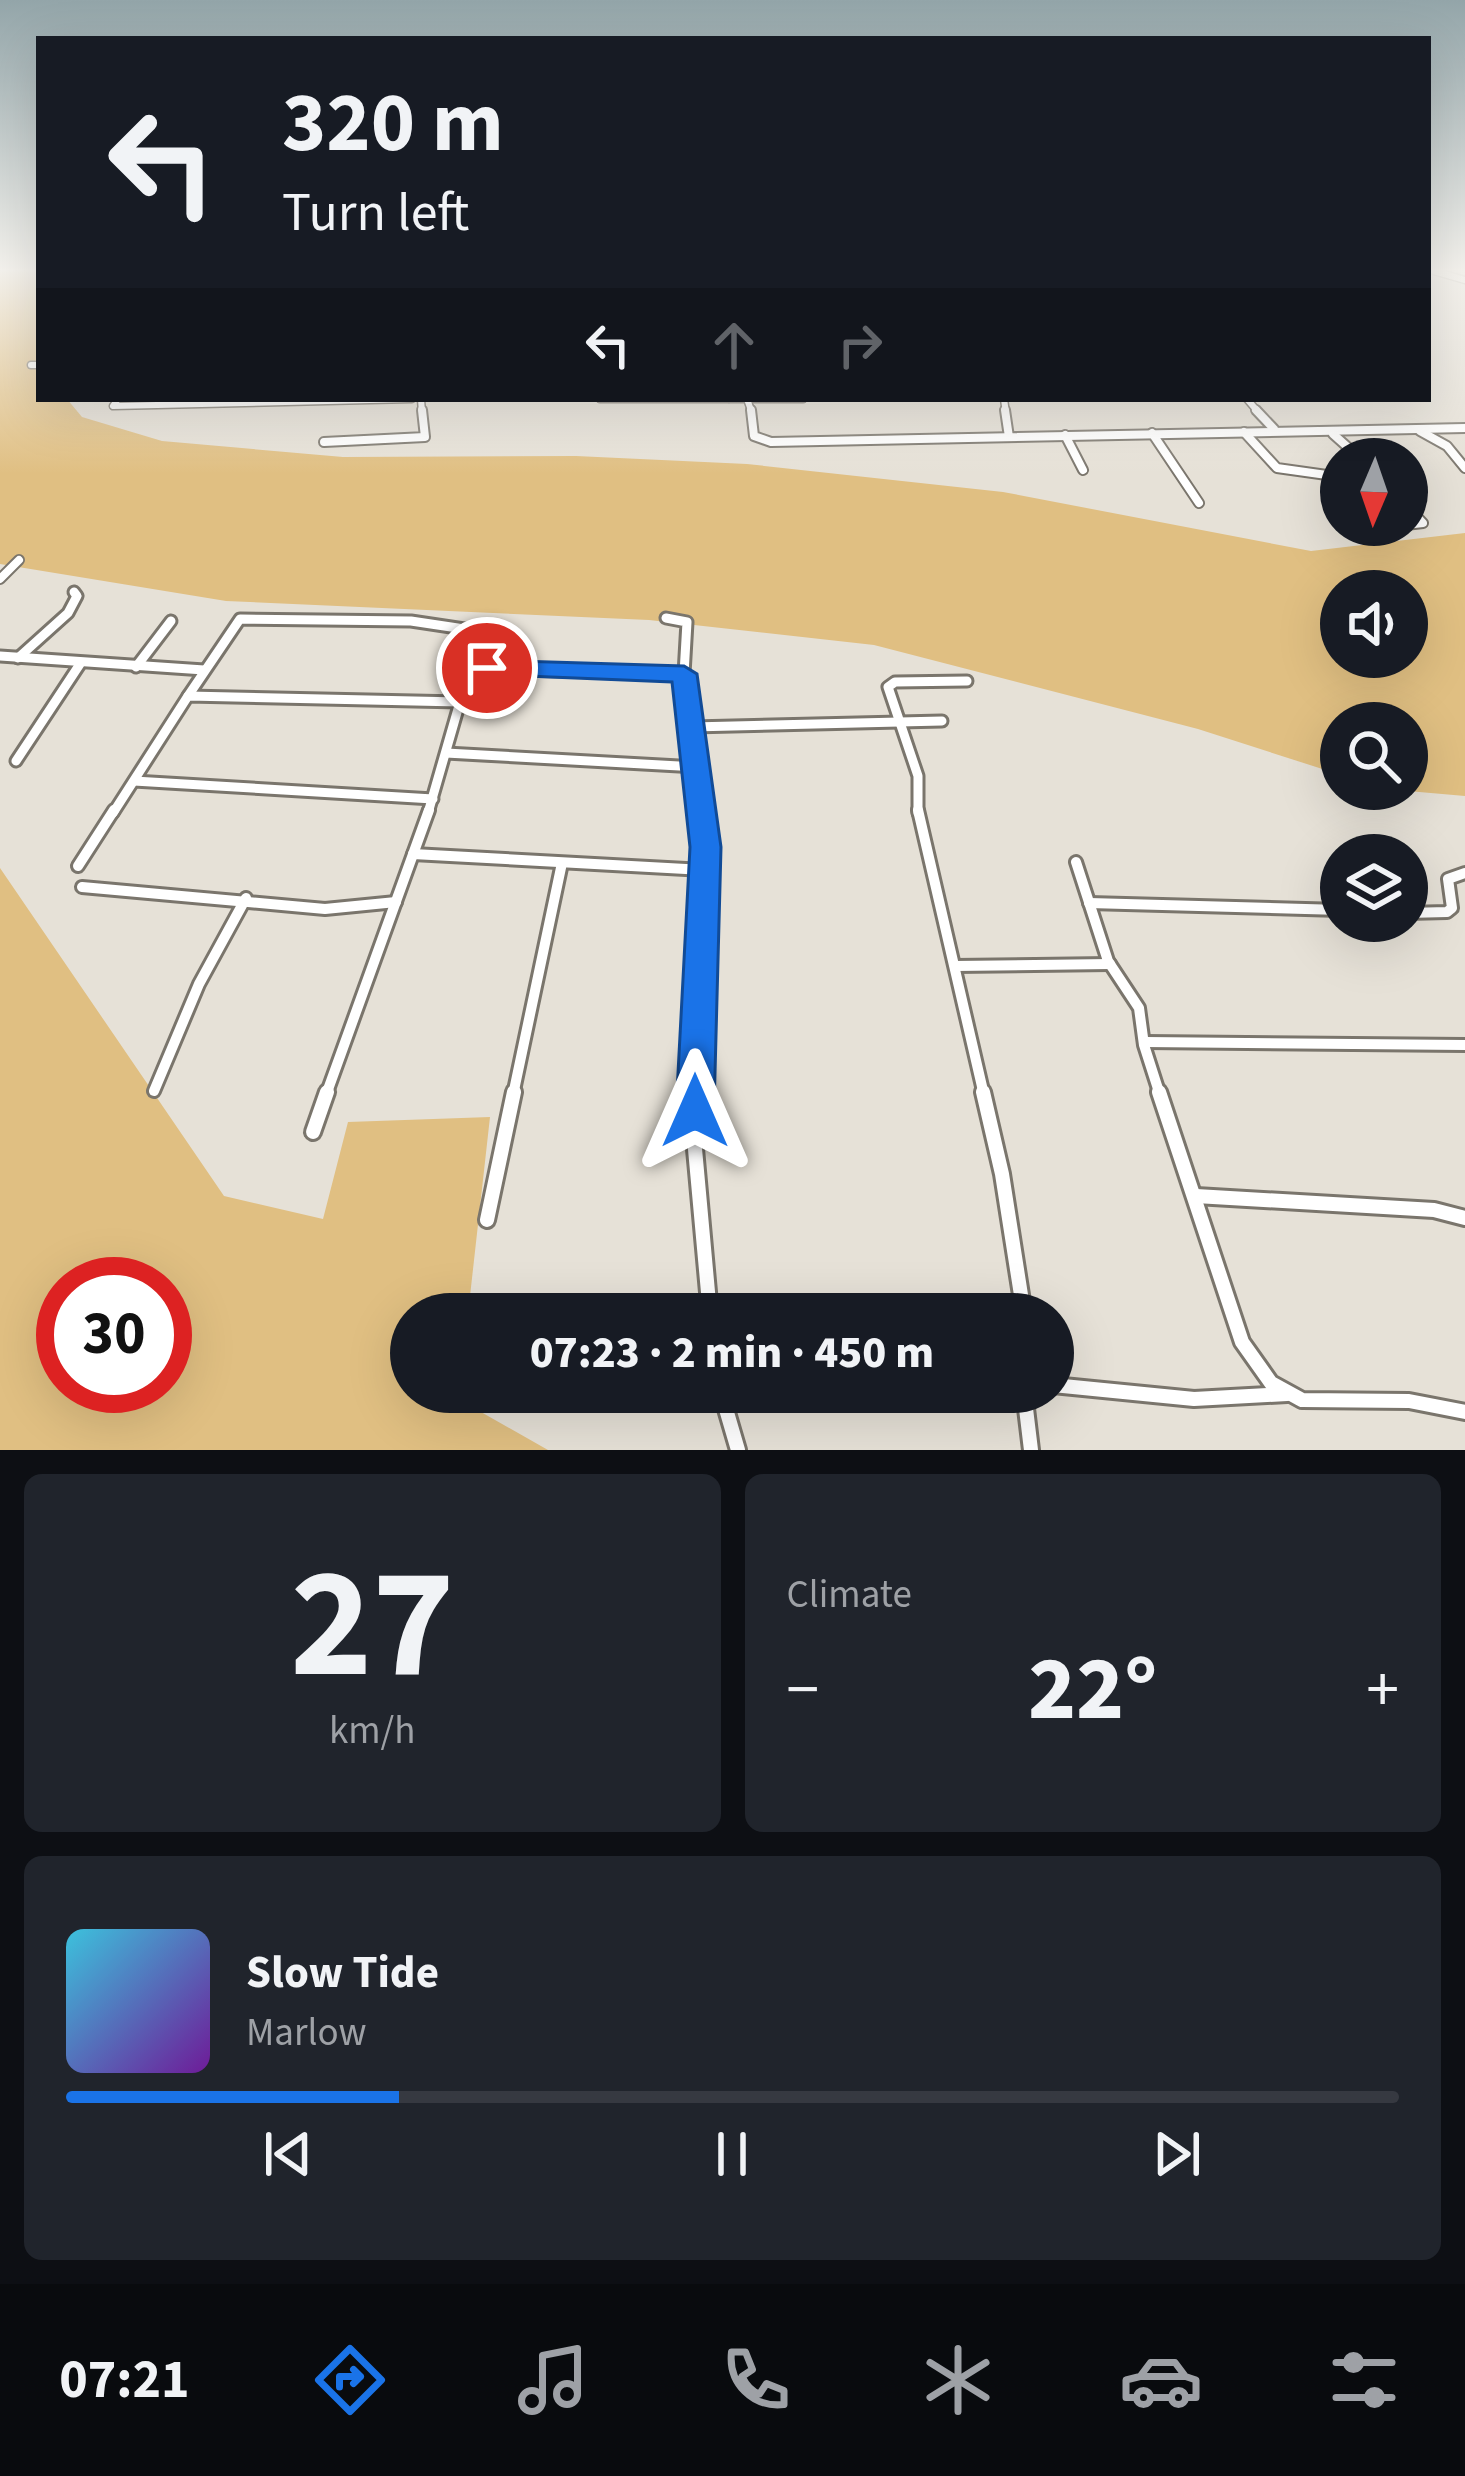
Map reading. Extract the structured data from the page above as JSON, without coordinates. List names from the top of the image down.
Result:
{
  "north": "bottom",
  "page": {
    "turn": ["320 m", "Turn left"],
    "limit": "30",
    "trip": "07:23 · 2 min · 450 m",
    "tile": [
      ["27", "km/h"],
      "Climate"
    ],
    "heat": ["−", "22°", "+"],
    "song": ["Slow Tide", "Marlow"],
    "tabs": "07:21"
  }
}
